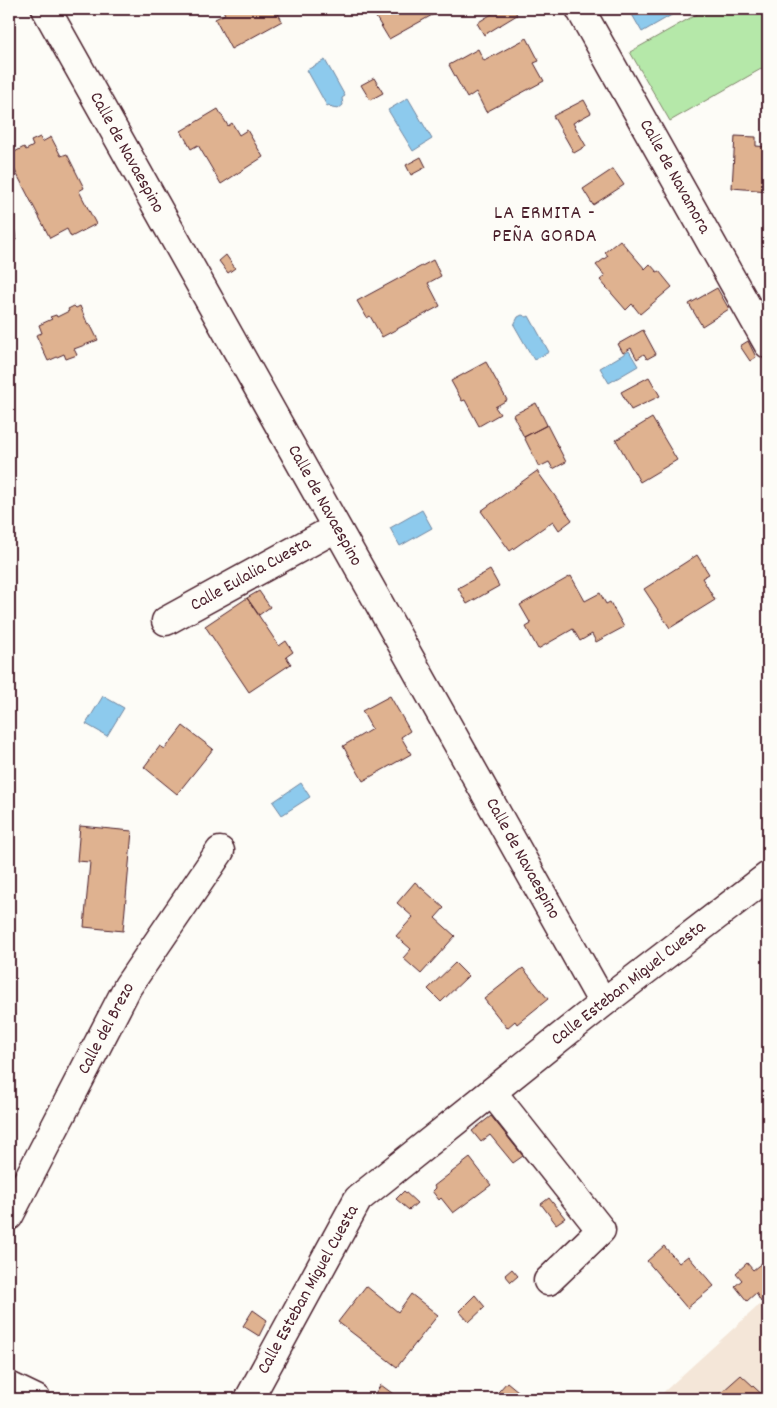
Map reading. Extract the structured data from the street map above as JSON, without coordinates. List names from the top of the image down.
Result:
{
  "streets": {
    "main road": [
      "Calle de Navaespino",
      "Calle de Navamora",
      "Calle Eulalia Cuesta",
      "Calle Esteban Miguel Cuesta",
      "Calle del Brezo"
    ]
  },
  "crossings": [
    ["Calle de Navaespino", "Calle Eulalia Cuesta"],
    ["Calle de Navaespino", "Calle Esteban Miguel Cuesta"]
  ],
  "districts": ["LA ERMITA - PEÑA GORDA"]
}
